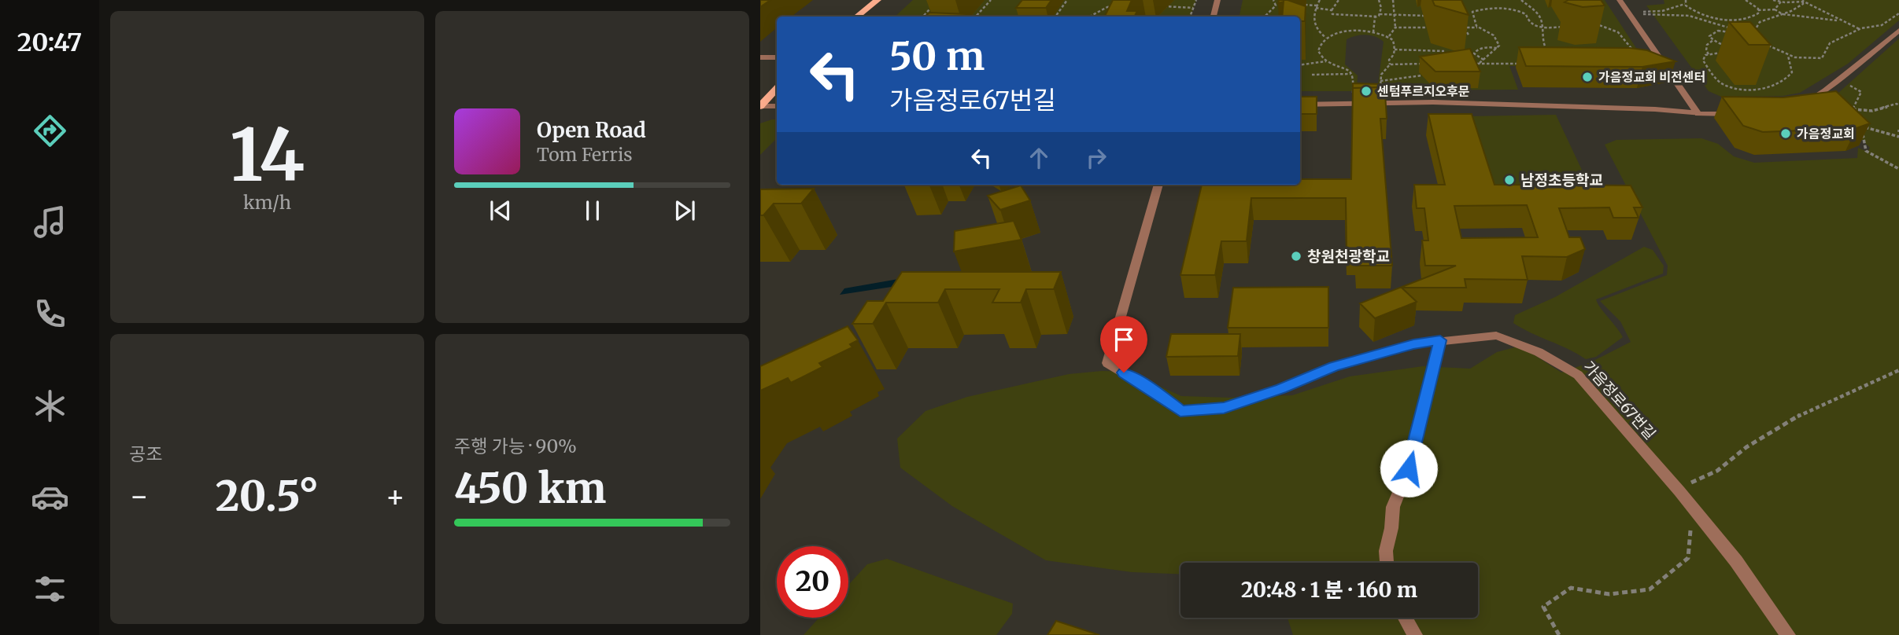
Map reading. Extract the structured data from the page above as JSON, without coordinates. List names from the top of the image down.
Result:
{
  "streets": {
    "street": ["가음정로67번길"]
  },
  "places": [
    "가음정교회 비전센터",
    "센텀푸르지오후문",
    "가음정교회",
    "남정초등학교",
    "창원천광학교"
  ],
  "page": {
    "tabs": "20:47",
    "tile": [
      ["14", "km/h"],
      "공조",
      ["주행 가능 · 90%", "450 km"]
    ],
    "turn": ["50 m", "가음정로67번길"],
    "song": ["Open Road", "Tom Ferris"],
    "heat": ["−", "20.5°", "+"],
    "limit": "20",
    "trip": "20:48 · 1 분 · 160 m"
  }
}
